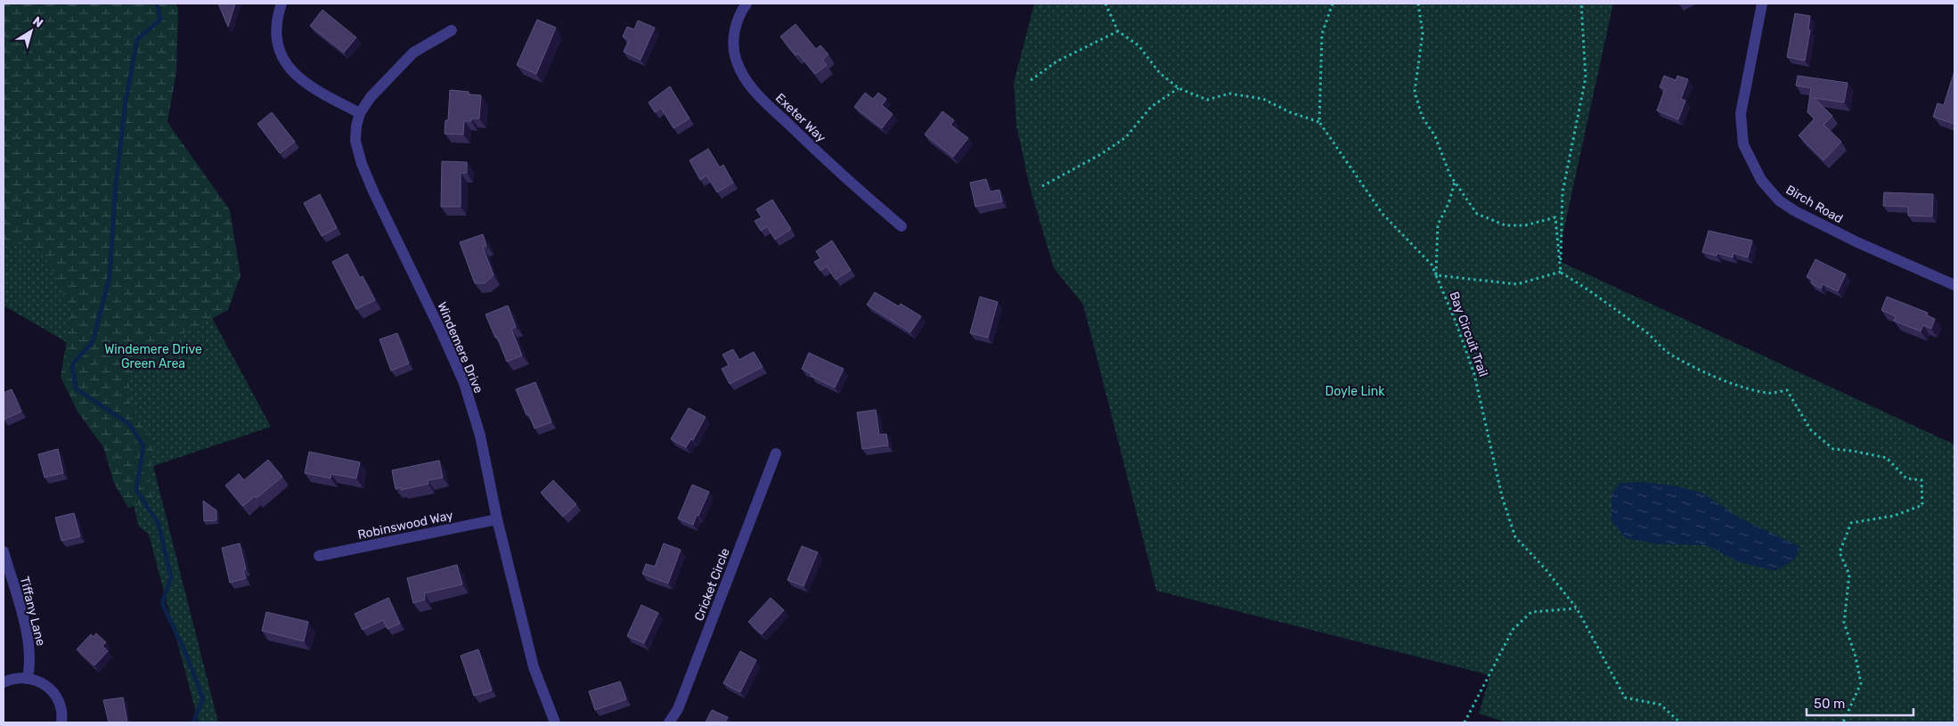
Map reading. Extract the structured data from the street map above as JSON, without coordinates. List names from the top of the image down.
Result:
{
  "streets": {
    "street": [
      "Exeter Way",
      "Birch Road",
      "Windemere Drive",
      "Robinswood Way",
      "Cricket Circle",
      "Tiffany Lane"
    ],
    "path": ["Bay Circuit Trail"]
  },
  "crossings": [
    ["Windemere Drive", "Robinswood Way"]
  ],
  "parks": ["Windemere Drive Green Area", "Doyle Link"],
  "scale_bar": "50 m",
  "north": "top right"
}
